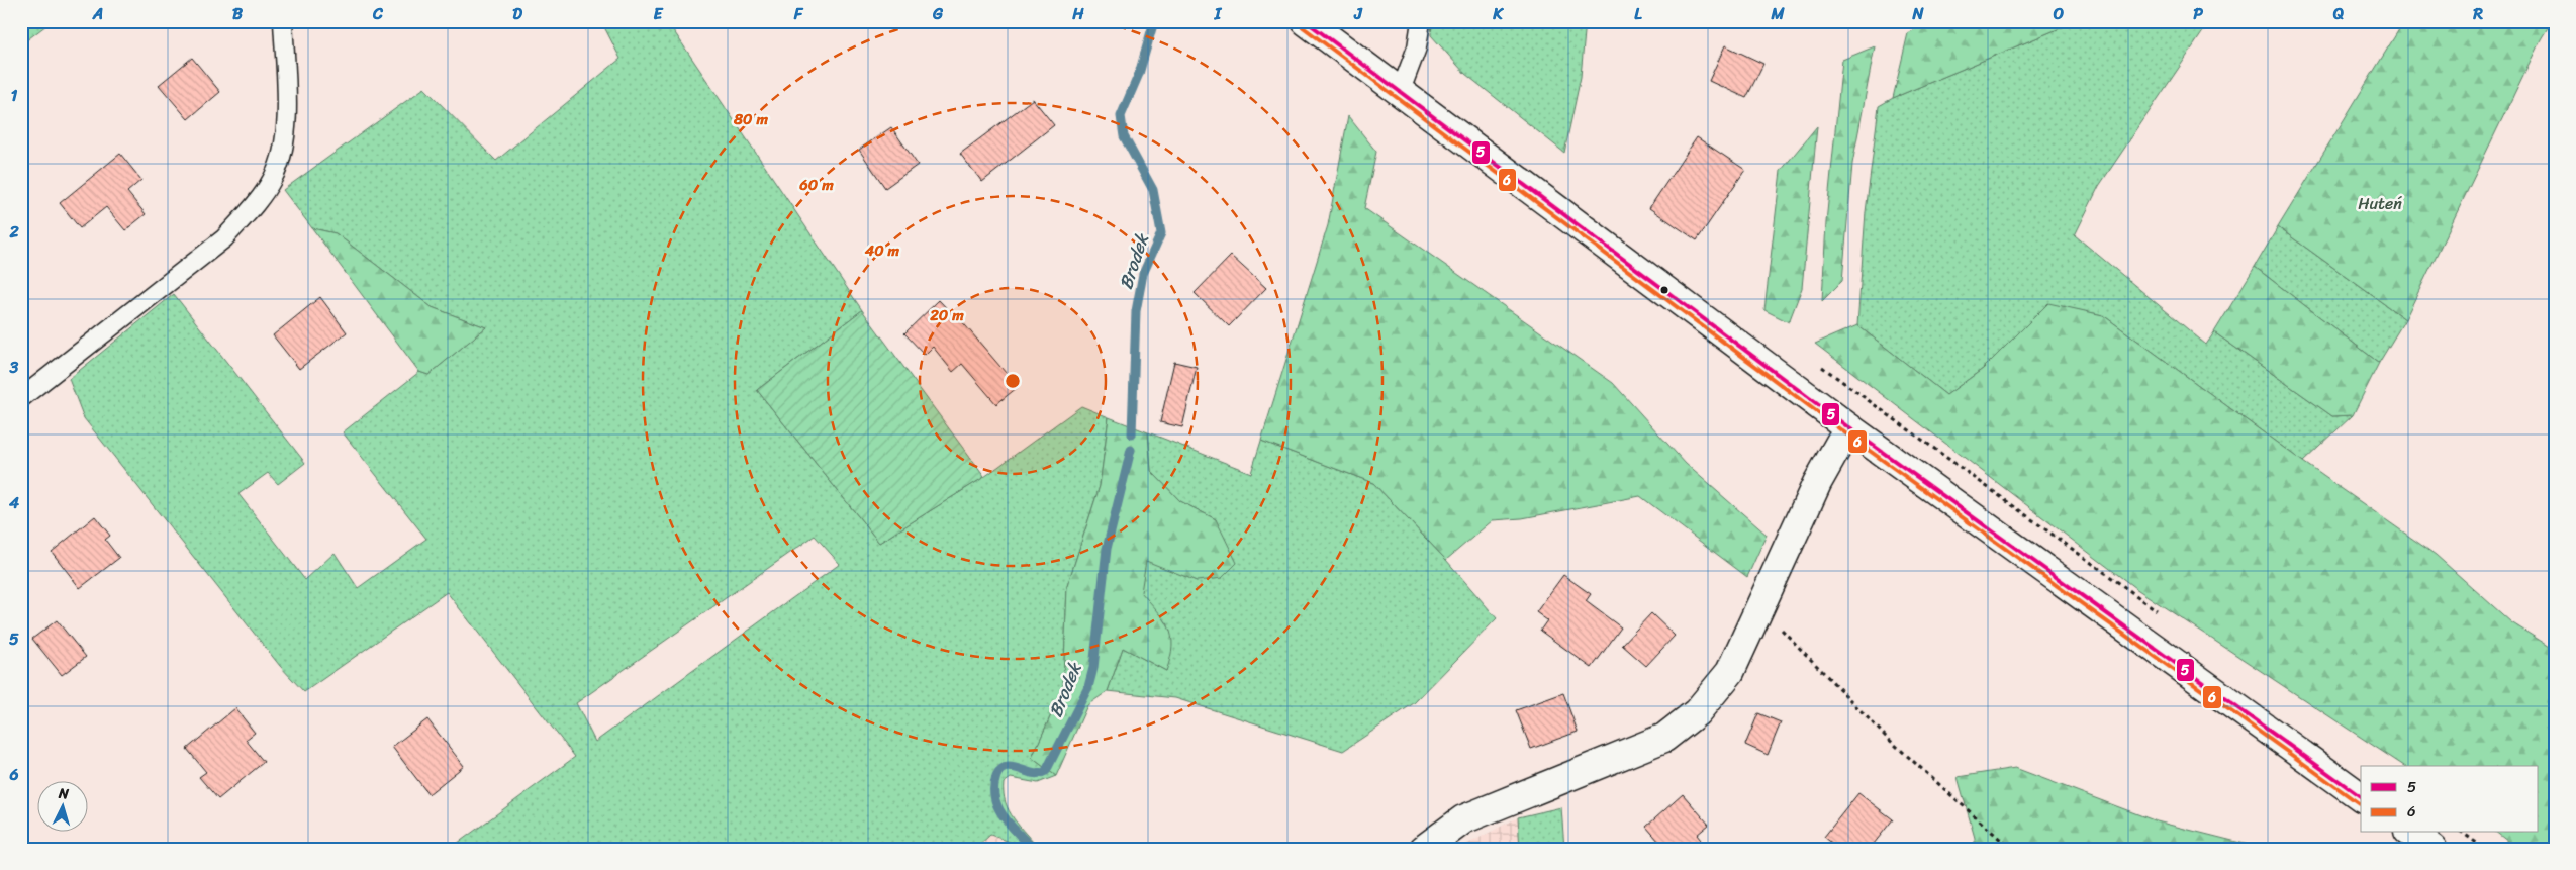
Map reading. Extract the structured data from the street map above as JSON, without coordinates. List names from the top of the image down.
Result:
{
  "water": ["Brodek"],
  "parks": ["Huteń"],
  "lines": ["transit line 5", "transit line 6"],
  "legend": ["5", "6"],
  "north": "top",
  "grid": {
    "columns": [
      "A",
      "B",
      "C",
      "D",
      "E",
      "F",
      "G",
      "H",
      "I",
      "J",
      "K",
      "L",
      "M",
      "N",
      "O",
      "P",
      "Q",
      "R"
    ],
    "rows": [
      "1",
      "2",
      "3",
      "4",
      "5",
      "6"
    ]
  },
  "rings": [
    "80 m",
    "60 m",
    "40 m",
    "20 m"
  ]
}
